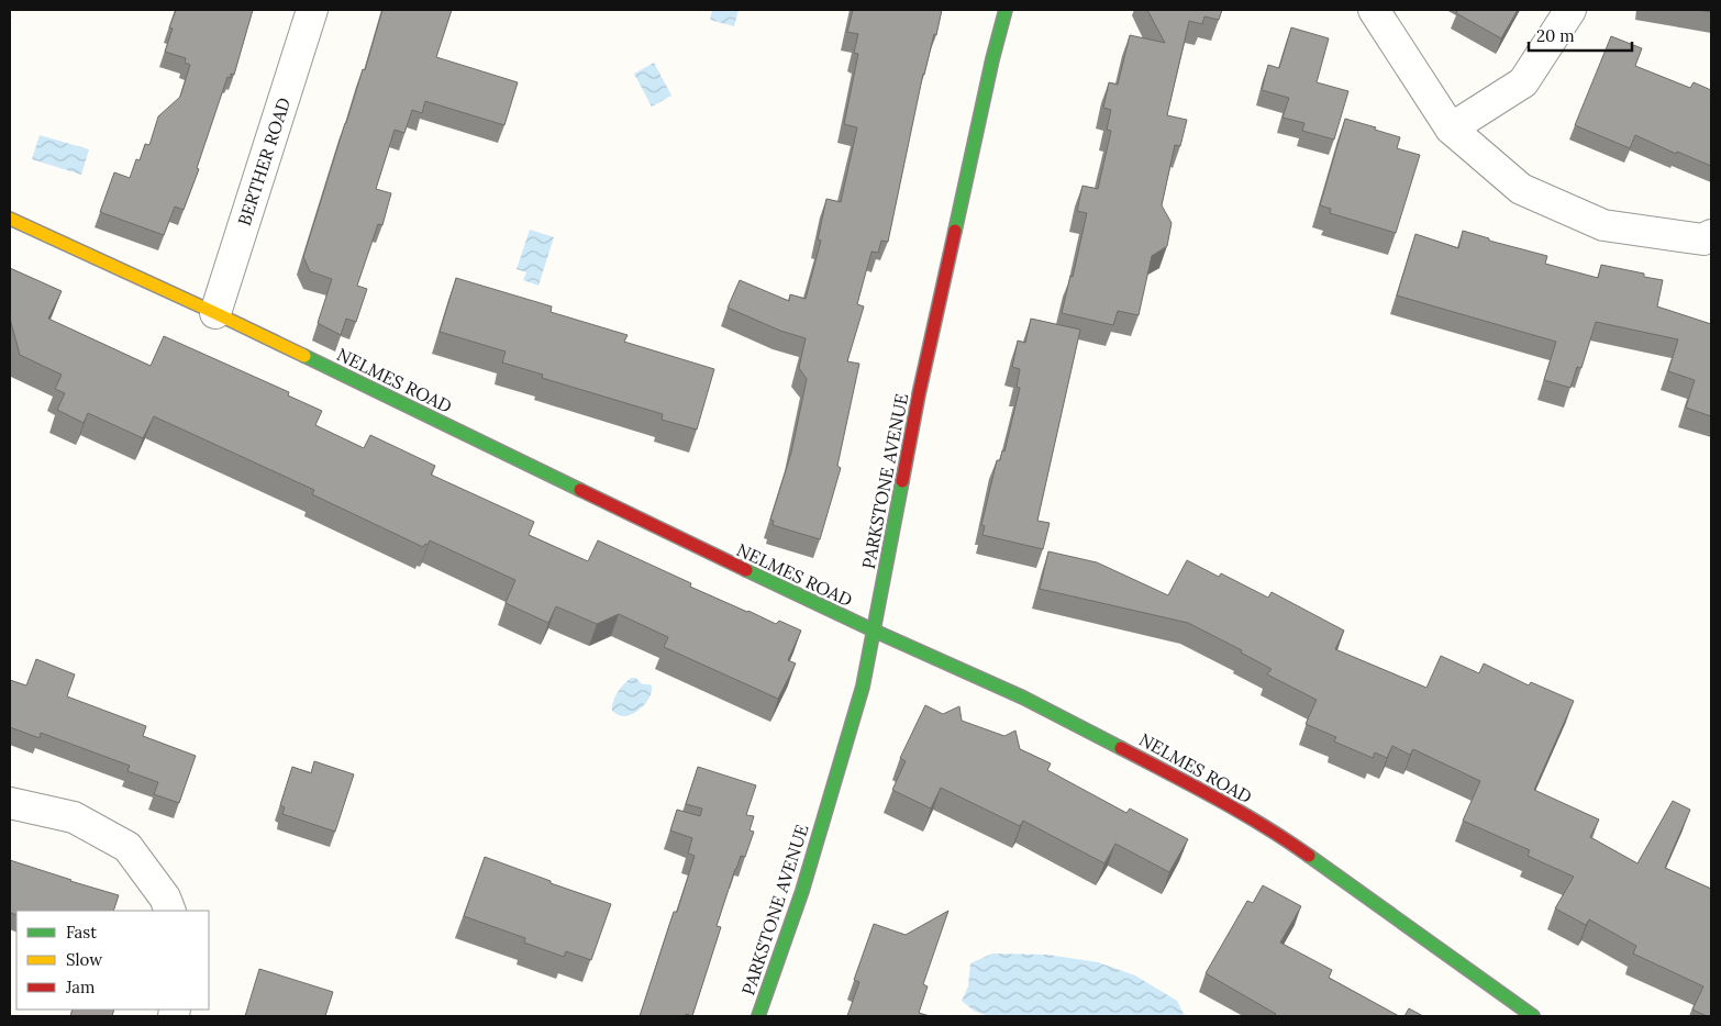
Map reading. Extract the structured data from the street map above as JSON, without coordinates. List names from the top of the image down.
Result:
{
  "streets": {
    "street": ["BERTHER ROAD", "NELMES ROAD", "PARKSTONE AVENUE"]
  },
  "crossings": [
    ["BERTHER ROAD", "NELMES ROAD"],
    ["NELMES ROAD", "PARKSTONE AVENUE"]
  ],
  "legend": ["Fast", "Slow", "Jam"],
  "scale_bar": "20 m"
}
